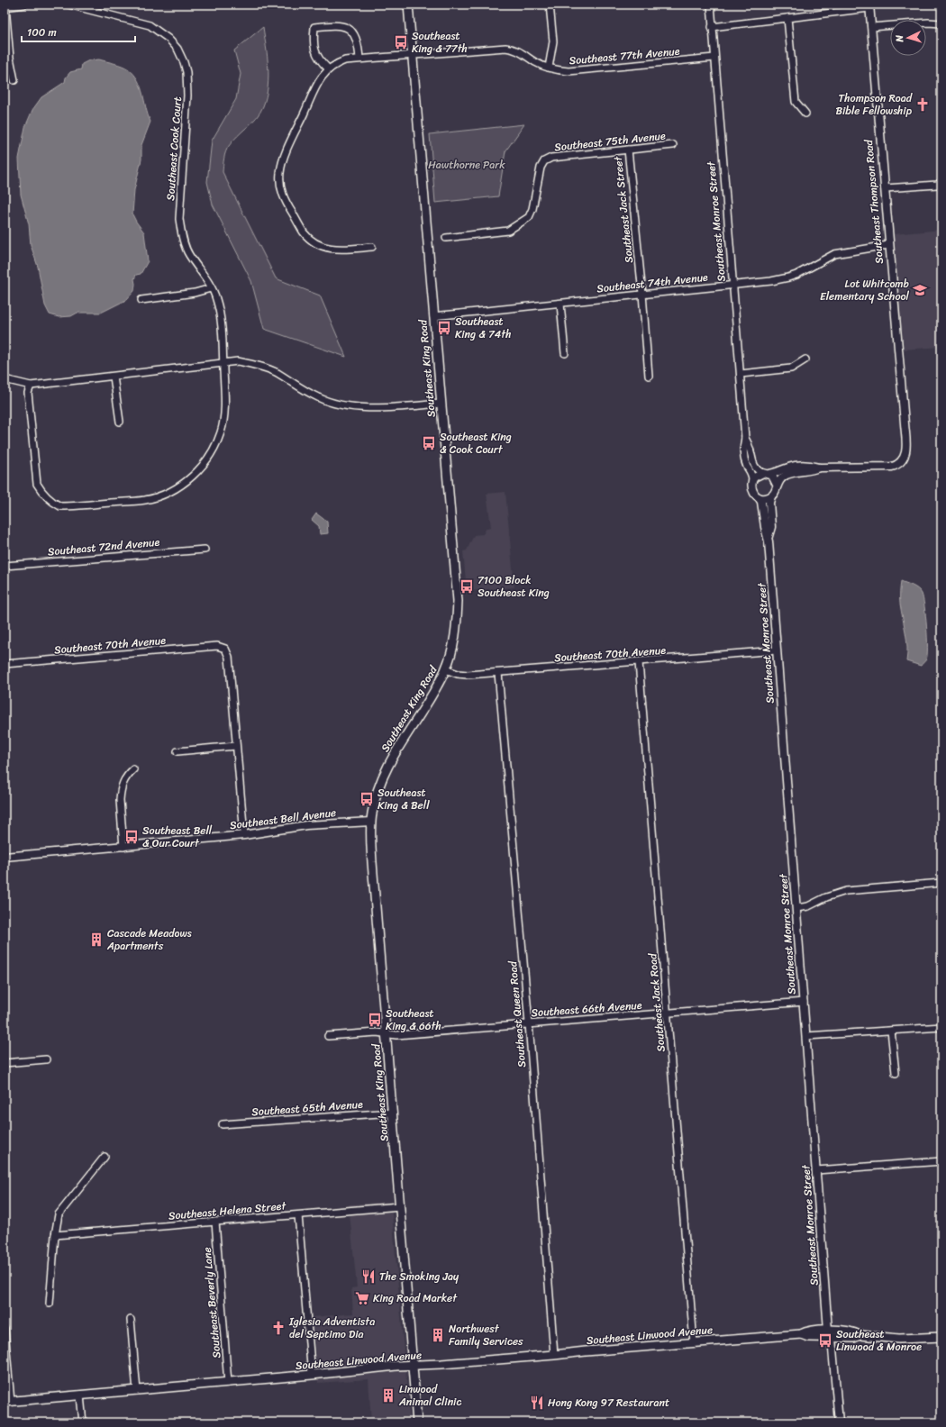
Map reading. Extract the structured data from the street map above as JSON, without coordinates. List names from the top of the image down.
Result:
{
  "streets": {
    "main road": ["Southeast King Road", "Southeast Linwood Avenue"],
    "street": [
      "Southeast 77th Avenue",
      "Southeast 75th Avenue",
      "Southeast Cook Court",
      "Southeast Thompson Road",
      "Southeast Jack Street",
      "Southeast Monroe Street",
      "Southeast 74th Avenue",
      "Southeast 72nd Avenue",
      "Southeast 70th Avenue",
      "Southeast Bell Avenue",
      "Southeast Jack Road",
      "Southeast 66th Avenue",
      "Southeast Queen Road",
      "Southeast 65th Avenue",
      "Southeast Helena Street",
      "Southeast Beverly Lane"
    ]
  },
  "crossings": [
    ["Southeast 77th Avenue", "Southeast Monroe Street"],
    ["Southeast 77th Avenue", "Southeast King Road"],
    ["Southeast 75th Avenue", "Southeast Jack Street"],
    ["Southeast Thompson Road", "Southeast 74th Avenue"],
    ["Southeast Jack Street", "Southeast 74th Avenue"],
    ["Southeast Monroe Street", "Southeast 74th Avenue"],
    ["Southeast Monroe Street", "Southeast 70th Avenue"],
    ["Southeast Monroe Street", "Southeast 66th Avenue"],
    ["Southeast Monroe Street", "Southeast Linwood Avenue"],
    ["Southeast 74th Avenue", "Southeast King Road"],
    ["Southeast King Road", "Southeast 70th Avenue"],
    ["Southeast King Road", "Southeast Bell Avenue"],
    ["Southeast King Road", "Southeast 66th Avenue"],
    ["Southeast King Road", "Southeast 65th Avenue"],
    ["Southeast King Road", "Southeast Helena Street"],
    ["Southeast King Road", "Southeast Linwood Avenue"],
    ["Southeast 70th Avenue", "Southeast Jack Road"],
    ["Southeast 70th Avenue", "Southeast Queen Road"],
    ["Southeast Jack Road", "Southeast 66th Avenue"],
    ["Southeast Jack Road", "Southeast Linwood Avenue"],
    ["Southeast 66th Avenue", "Southeast Queen Road"],
    ["Southeast Queen Road", "Southeast Linwood Avenue"],
    ["Southeast Helena Street", "Southeast Beverly Lane"],
    ["Southeast Beverly Lane", "Southeast Linwood Avenue"]
  ],
  "parks": ["Hawthorne Park"],
  "places": {
    "bus stop": [
      "Southeast King & 77th",
      "Southeast King & 74th",
      "Southeast King & Cook Court",
      "7100 Block Southeast King",
      "Southeast King & Bell",
      "Southeast Bell & Our Court",
      "Southeast King & 66th",
      "Southeast Linwood & Monroe"
    ],
    "church": ["Thompson Road Bible Fellowship", "Iglesia Adventista del Septimo Dia"],
    "school or university": ["Lot Whitcomb Elementary School"],
    "building": ["Cascade Meadows Apartments", "Northwest Family Services", "Linwood Animal Clinic"],
    "restaurant": ["The Smoking Jay", "Hong Kong 97 Restaurant"],
    "supermarket": ["King Road Market"]
  },
  "scale_bar": "100 m",
  "north": "left"
}
